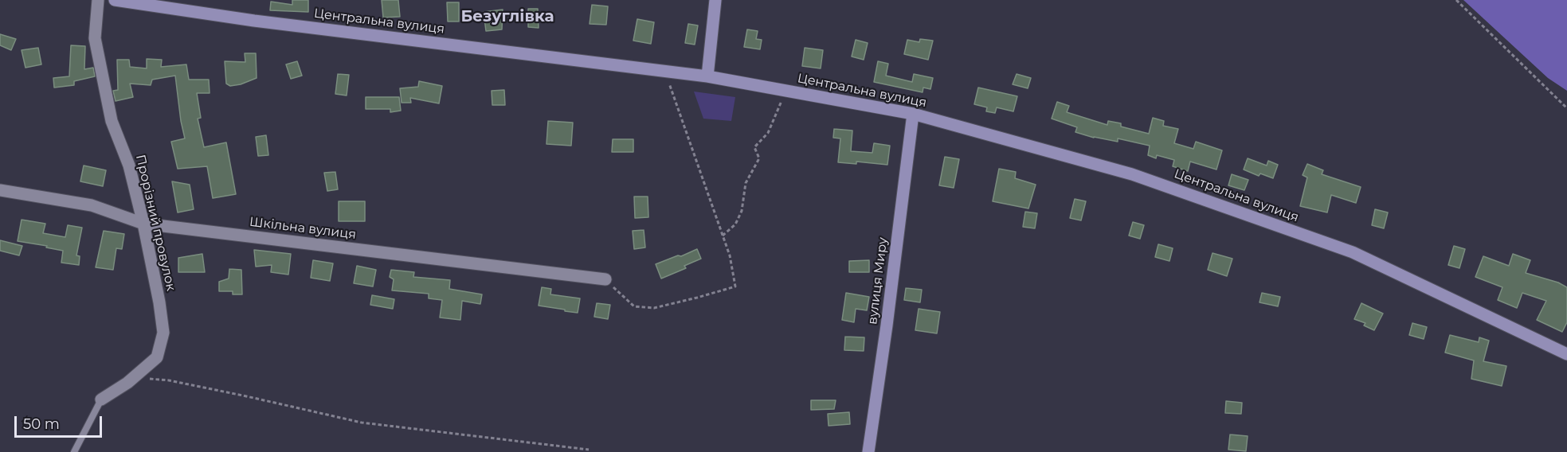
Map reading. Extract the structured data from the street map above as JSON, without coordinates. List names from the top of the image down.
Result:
{
  "streets": {
    "street": [
      "Центральна вулиця",
      "Прорізний провулок",
      "Шкільна вулиця",
      "вулиця Миру"
    ]
  },
  "crossings": [
    ["Центральна вулиця", "вулиця Миру"],
    ["Прорізний провулок", "Шкільна вулиця"]
  ],
  "districts": ["Безуглівка"],
  "scale_bar": "50 m"
}
